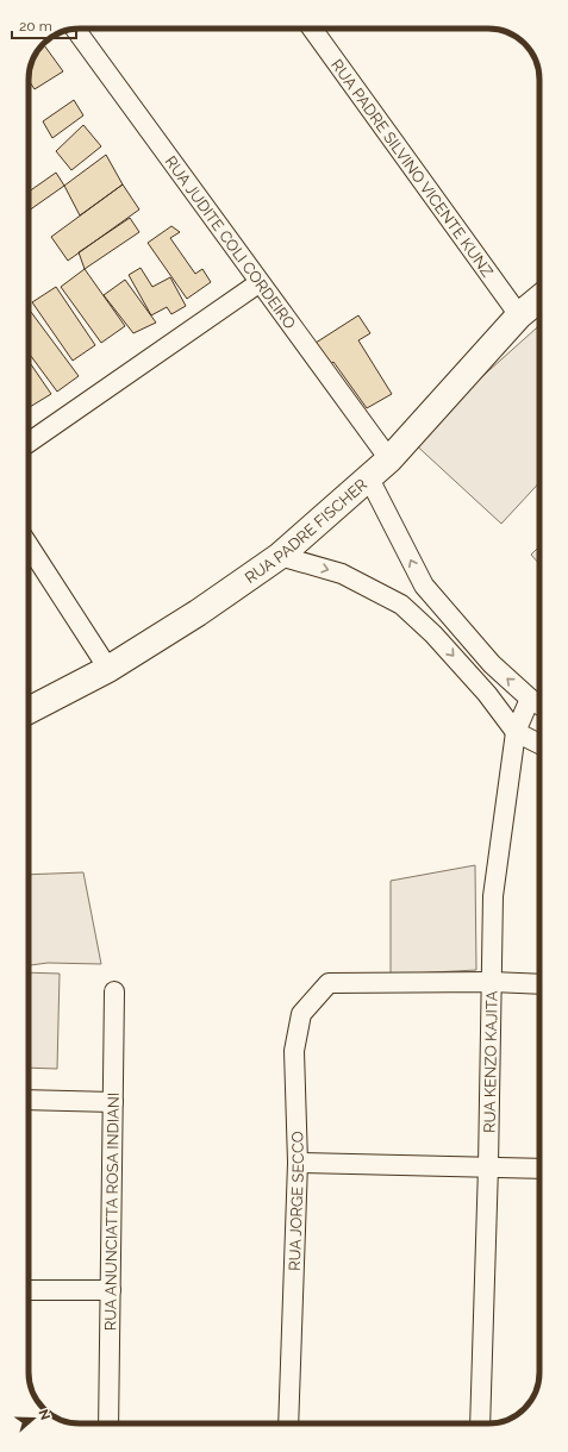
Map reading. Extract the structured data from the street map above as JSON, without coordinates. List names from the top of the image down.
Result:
{
  "streets": {
    "main road": ["RUA PADRE FISCHER"],
    "street": [
      "RUA PADRE SILVINO VICENTE KUNZ",
      "RUA JUDITE COLI CORDEIRO",
      "RUA KENZO KAJITA",
      "RUA JORGE SECCO",
      "RUA ANUNCIATTA ROSA INDIANI"
    ]
  },
  "crossings": [
    ["RUA PADRE SILVINO VICENTE KUNZ", "RUA PADRE FISCHER"],
    ["RUA JUDITE COLI CORDEIRO", "RUA PADRE FISCHER"],
    ["RUA KENZO KAJITA", "RUA JORGE SECCO"]
  ],
  "scale_bar": "20 m",
  "north": "right"
}
